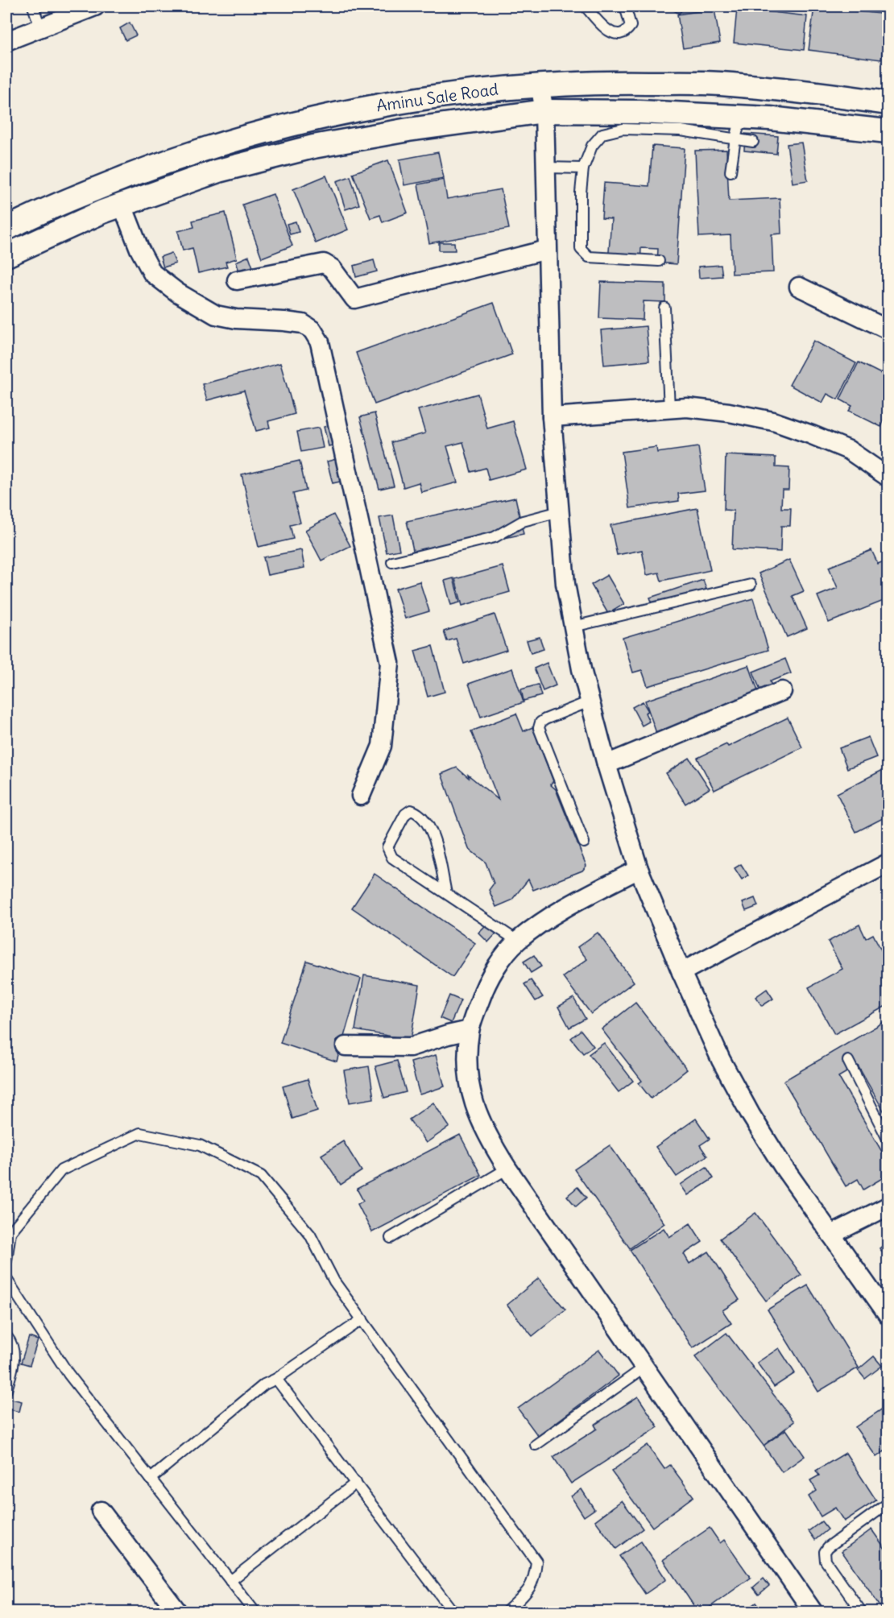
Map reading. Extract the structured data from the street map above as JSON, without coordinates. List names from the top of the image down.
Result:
{
  "streets": {
    "street": ["Aminu Sale Road"]
  }
}
